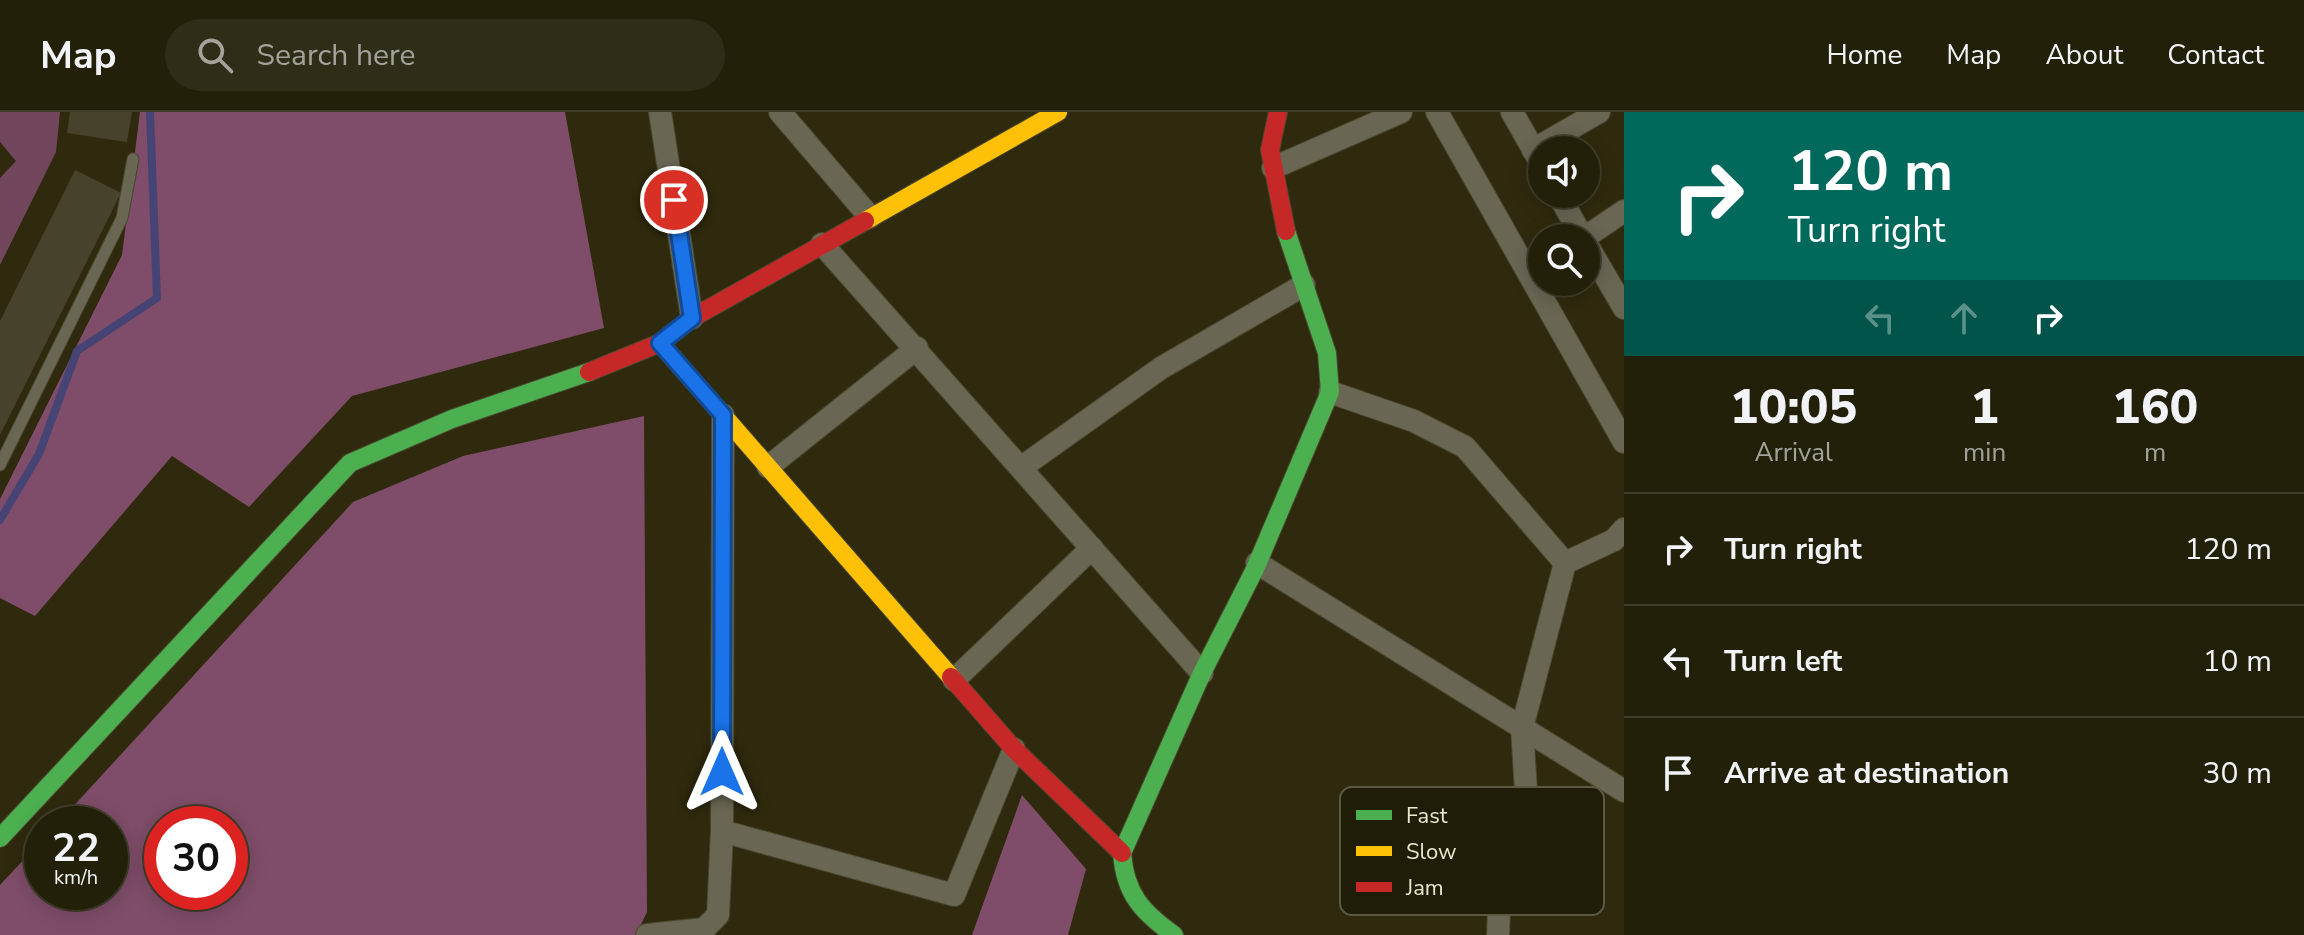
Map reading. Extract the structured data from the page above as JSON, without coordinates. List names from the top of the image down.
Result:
{
  "legend": ["Fast", "Slow", "Jam"],
  "page": {
    "header": "Map",
    "search": "Search here",
    "nav": [
      "Home",
      "Map",
      "About",
      "Contact"
    ],
    "turn": ["120 m", "Turn right"],
    "eta": [
      "10:05",
      "Arrival",
      "1",
      "min",
      "160",
      "m"
    ],
    "list": [
      {
        "name": "Turn right",
        "value": "120 m"
      },
      {
        "name": "Turn left",
        "value": "10 m"
      },
      {
        "name": "Arrive at destination",
        "value": "30 m"
      }
    ],
    "speed": "22 km/h",
    "limit": "30"
  }
}
